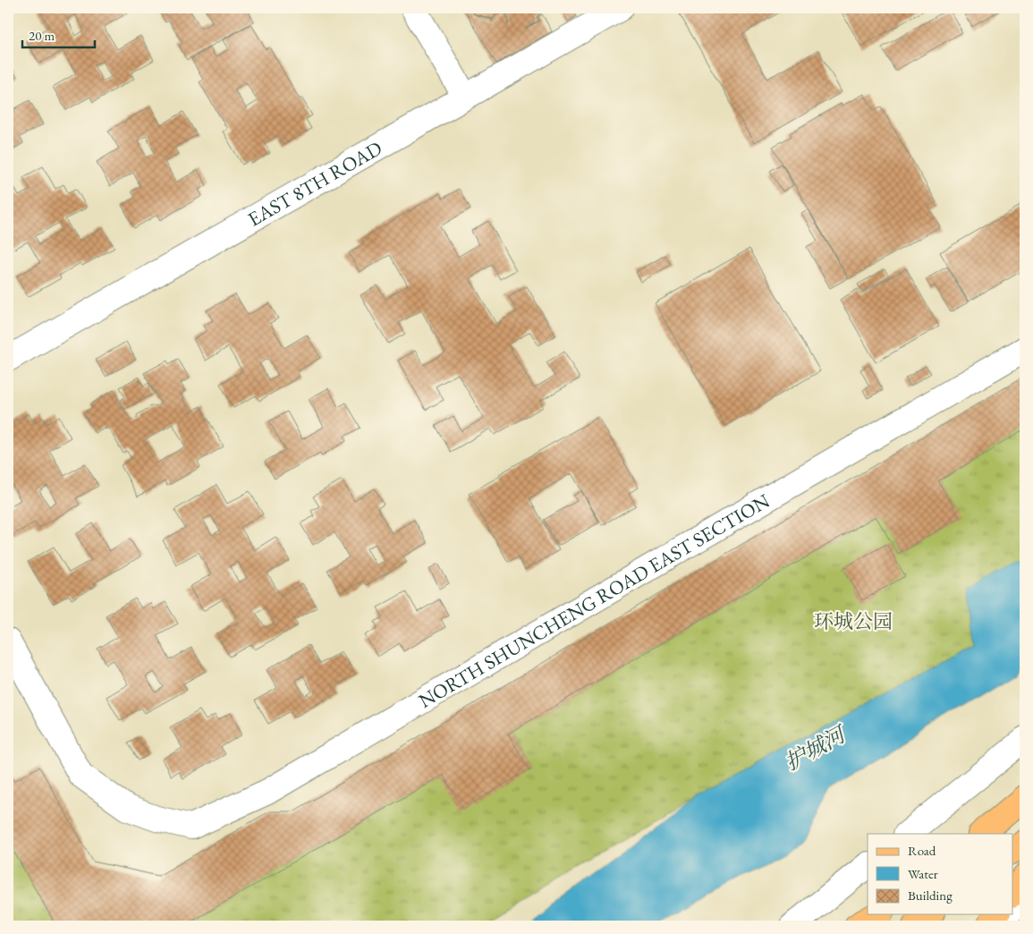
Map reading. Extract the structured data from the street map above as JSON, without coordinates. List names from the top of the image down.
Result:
{
  "streets": {
    "street": ["EAST 8TH ROAD", "NORTH SHUNCHENG ROAD EAST SECTION"]
  },
  "water": ["护城河"],
  "parks": ["环城公园"],
  "legend": ["Road", "Water", "Building"],
  "scale_bar": "20 m"
}
